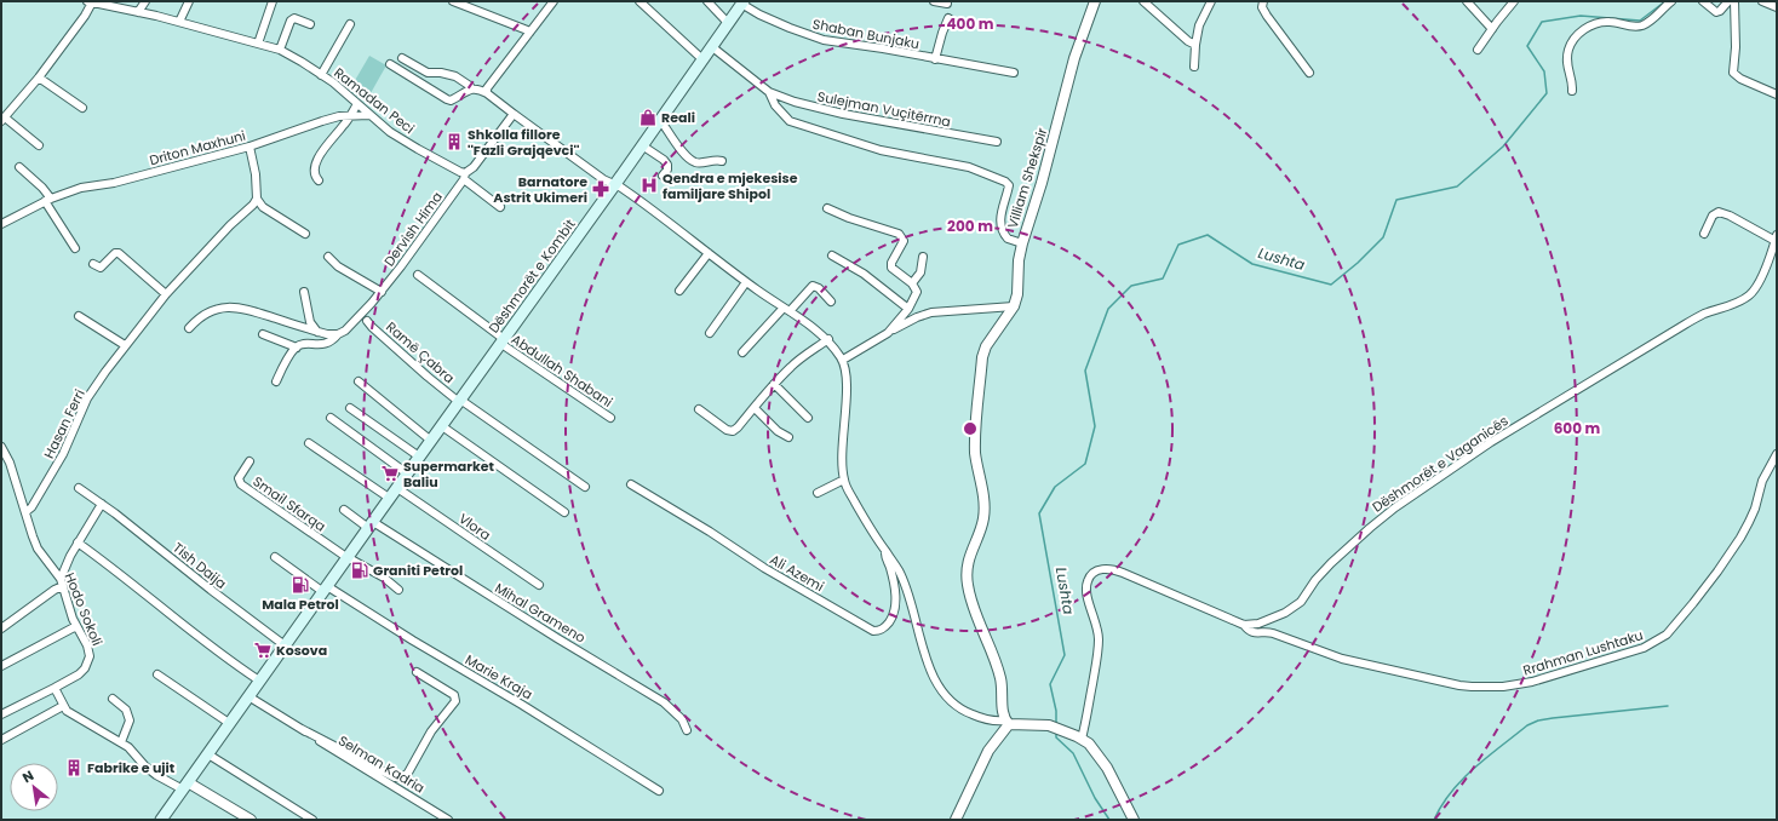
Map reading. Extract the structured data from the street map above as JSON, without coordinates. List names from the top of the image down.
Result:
{
  "streets": {
    "main road": ["Dëshmorët e Kombit"],
    "street": [
      "Shaban Bunjaku",
      "Ramadan Peci",
      "Sulejman Vuçitërrna",
      "Driton Maxhuni",
      "Villiam Shekspir",
      "Dervish Hima",
      "Ramë Çabra",
      "Abdullah Shabani",
      "Hasan Ferri",
      "Dëshmorët e Vaganicës",
      "Smail Sfarqa",
      "Vlora",
      "Tish Daija",
      "Ali Azemi",
      "Hodo Sokoli",
      "Mihal Grameno",
      "Rrahman Lushtaku",
      "Marie Kraja",
      "Selman Kadria"
    ]
  },
  "crossings": [
    ["Shaban Bunjaku", "Dëshmorët e Kombit"],
    ["Ramadan Peci", "Driton Maxhuni"],
    ["Ramadan Peci", "Dervish Hima"],
    ["Sulejman Vuçitërrna", "Villiam Shekspir"],
    ["Sulejman Vuçitërrna", "Dëshmorët e Kombit"],
    ["Dëshmorët e Kombit", "Ramë Çabra"],
    ["Dëshmorët e Kombit", "Abdullah Shabani"],
    ["Dëshmorët e Kombit", "Smail Sfarqa"],
    ["Dëshmorët e Kombit", "Vlora"],
    ["Dëshmorët e Kombit", "Tish Daija"],
    ["Dëshmorët e Kombit", "Mihal Grameno"],
    ["Dëshmorët e Kombit", "Marie Kraja"],
    ["Dëshmorët e Kombit", "Selman Kadria"],
    ["Hasan Ferri", "Hodo Sokoli"],
    ["Dëshmorët e Vaganicës", "Rrahman Lushtaku"]
  ],
  "water": ["Lushta"],
  "places": {
    "shop": ["Reali"],
    "building": ["Shkolla fillore ''Fazli Grajqevci''", "Fabrike e ujit"],
    "hospital": ["Qendra e mjekesise familjare Shipol"],
    "pharmacy": ["Barnatore Astrit Ukimeri"],
    "supermarket": ["Supermarket Baliu", "Kosova"],
    "fuel station": ["Graniti Petrol", "Mala Petrol"]
  },
  "north": "top left",
  "rings": ["400 m", "200 m", "600 m"]
}
